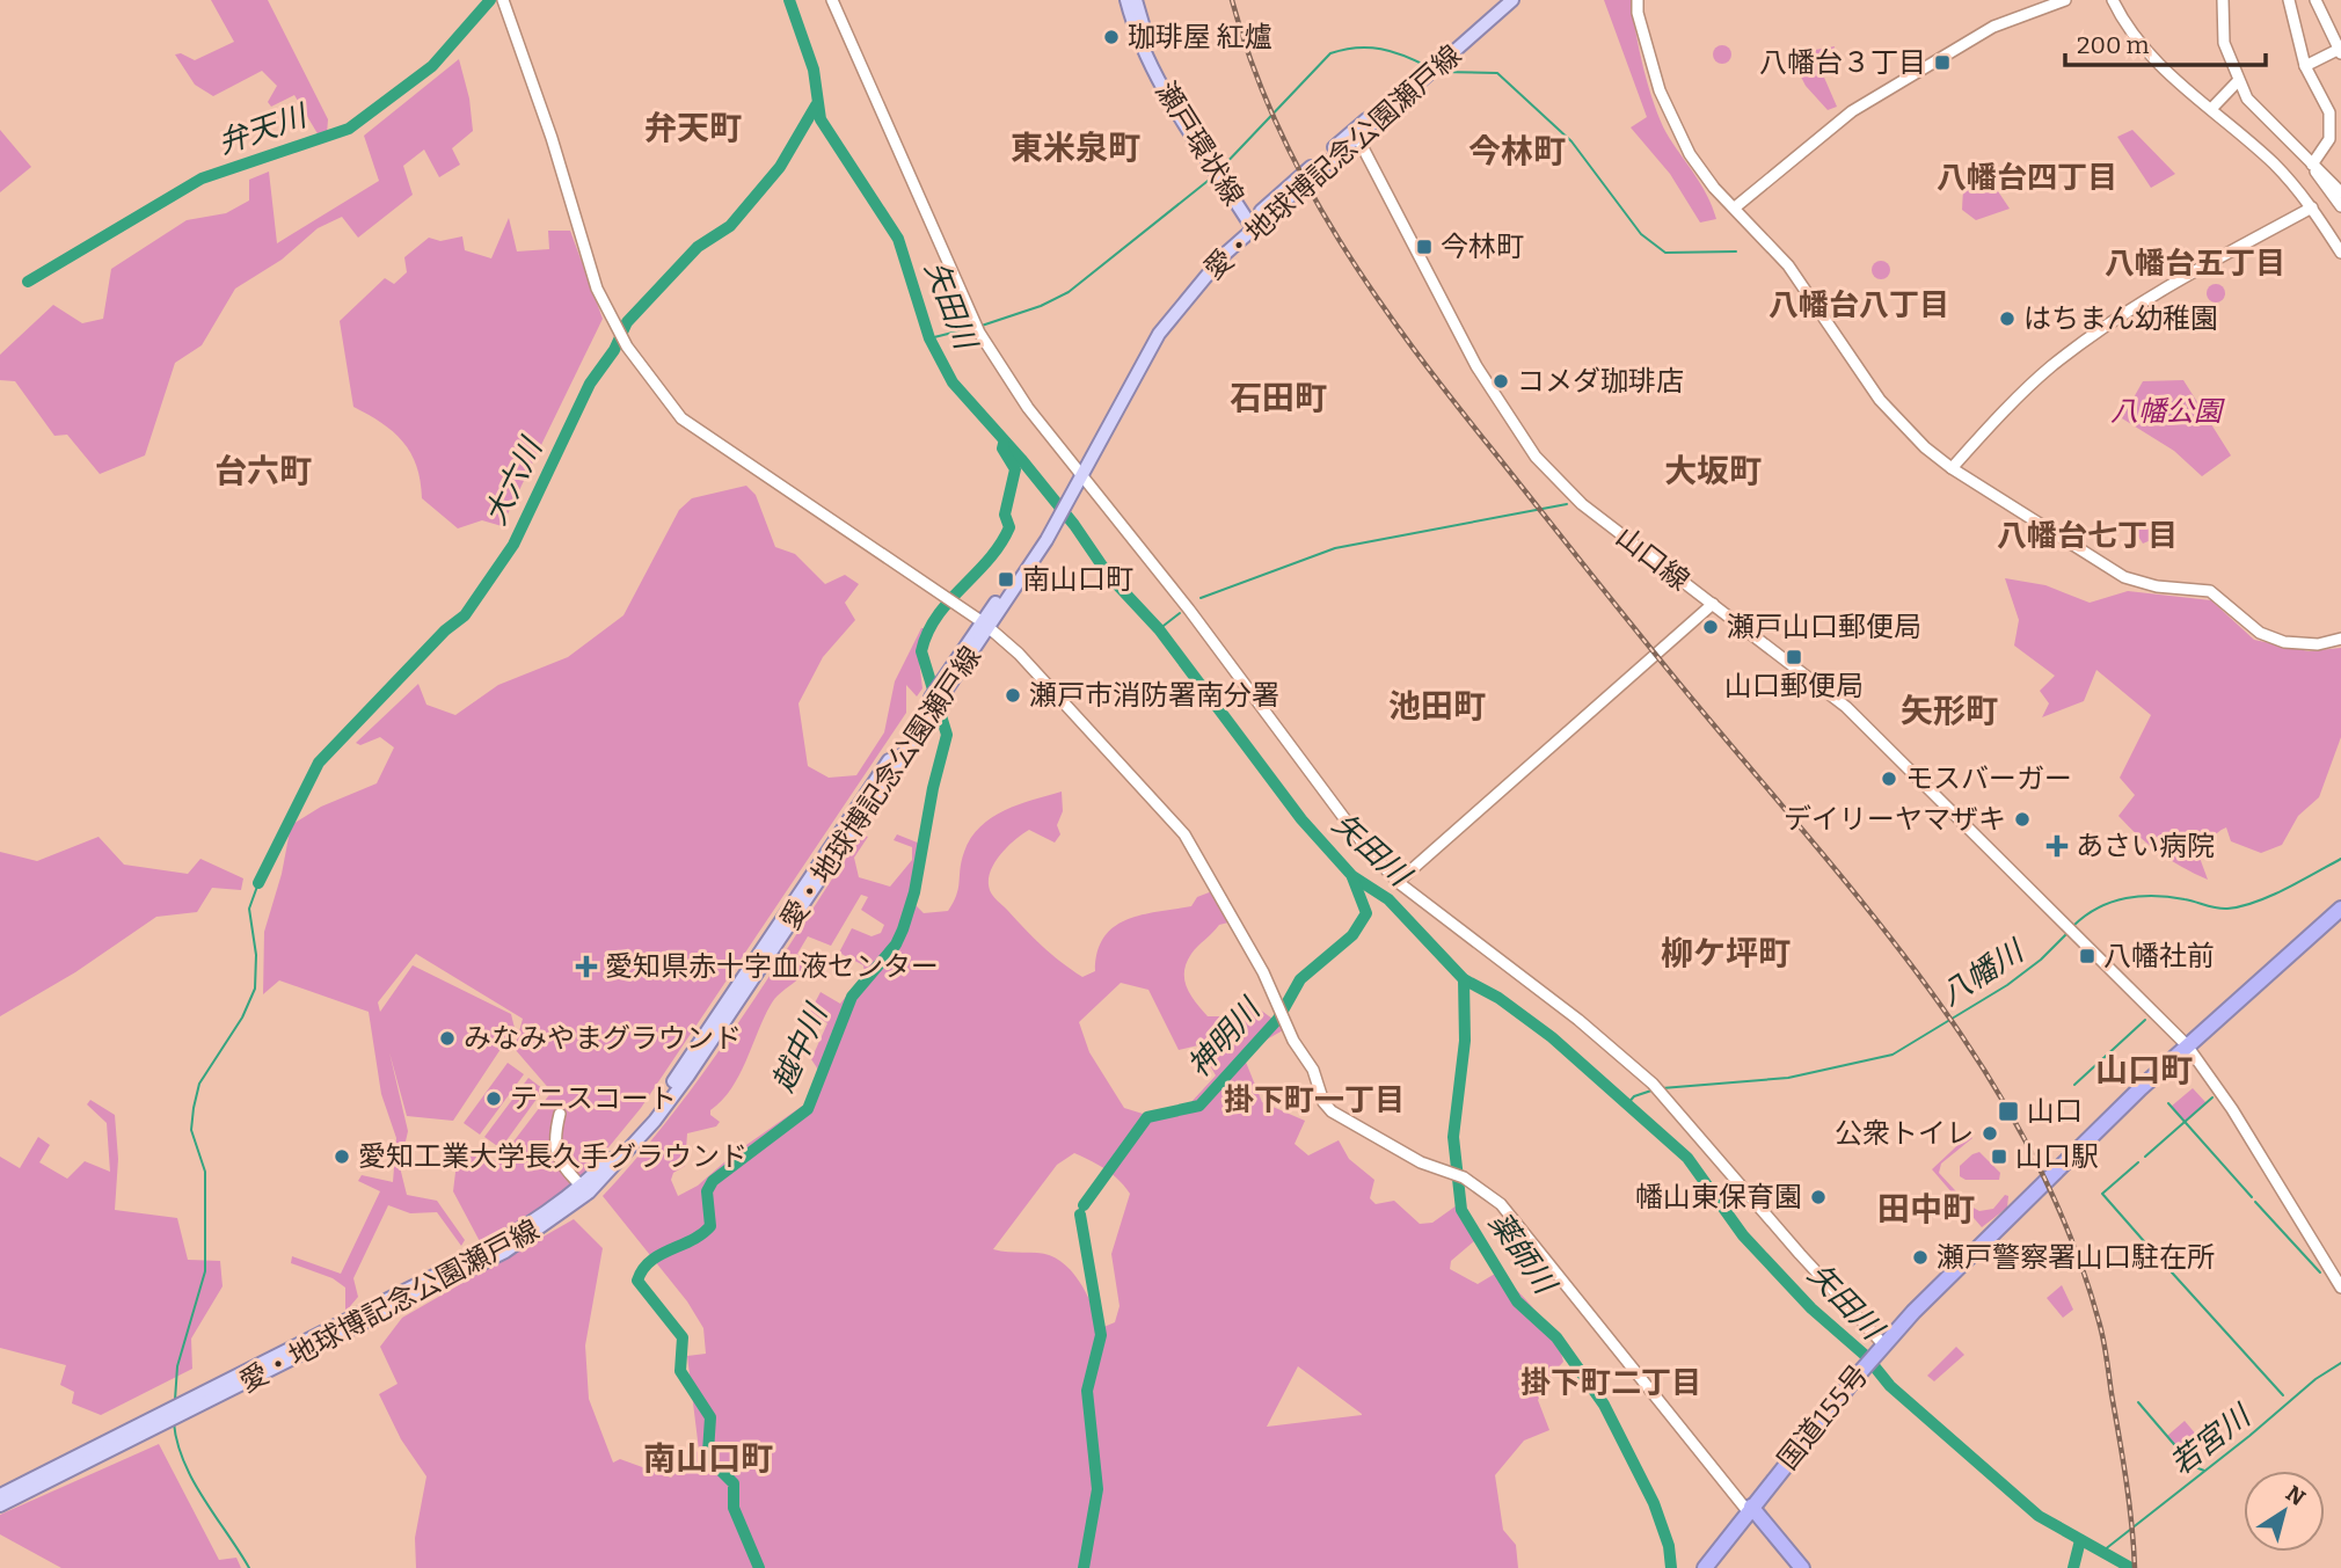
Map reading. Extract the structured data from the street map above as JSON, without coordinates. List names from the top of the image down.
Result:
{
  "streets": {
    "highway": ["国道155号"],
    "main road": ["瀬戸環状線", "愛・地球博記念公園瀬戸線"],
    "street": ["山口線"]
  },
  "crossings": [
    ["瀬戸環状線", "愛・地球博記念公園瀬戸線"],
    ["愛・地球博記念公園瀬戸線", "山口線"],
    ["山口線", "国道155号"]
  ],
  "districts": [
    "弁天町",
    "東米泉町",
    "今林町",
    "八幡台四丁目",
    "八幡台五丁目",
    "八幡台八丁目",
    "石田町",
    "台六町",
    "大坂町",
    "八幡台七丁目",
    "池田町",
    "矢形町",
    "柳ケ坪町",
    "山口町",
    "掛下町一丁目",
    "田中町",
    "掛下町二丁目",
    "南山口町"
  ],
  "water": [
    "弁天川",
    "矢田川",
    "大六川",
    "八幡川",
    "神明川",
    "越中川",
    "薬師川",
    "若宮川"
  ],
  "parks": ["八幡公園"],
  "places": {
    "other": [
      "珈琲屋 紅爐",
      "はちまん幼稚園",
      "コメダ珈琲店",
      "瀬戸山口郵便局",
      "瀬戸市消防署南分署",
      "モスバーガー",
      "デイリーヤマザキ",
      "みなみやまグラウンド",
      "テニスコート",
      "公衆トイレ",
      "愛知工業大学長久手グラウンド",
      "幡山東保育園",
      "瀬戸警察署山口駐在所"
    ],
    "transit": [
      "八幡台３丁目",
      "今林町",
      "南山口町",
      "山口郵便局",
      "八幡社前",
      "山口",
      "山口駅"
    ],
    "health": ["あさい病院", "愛知県赤十字血液センター"]
  },
  "scale_bar": "200 m",
  "north": "top right"
}
